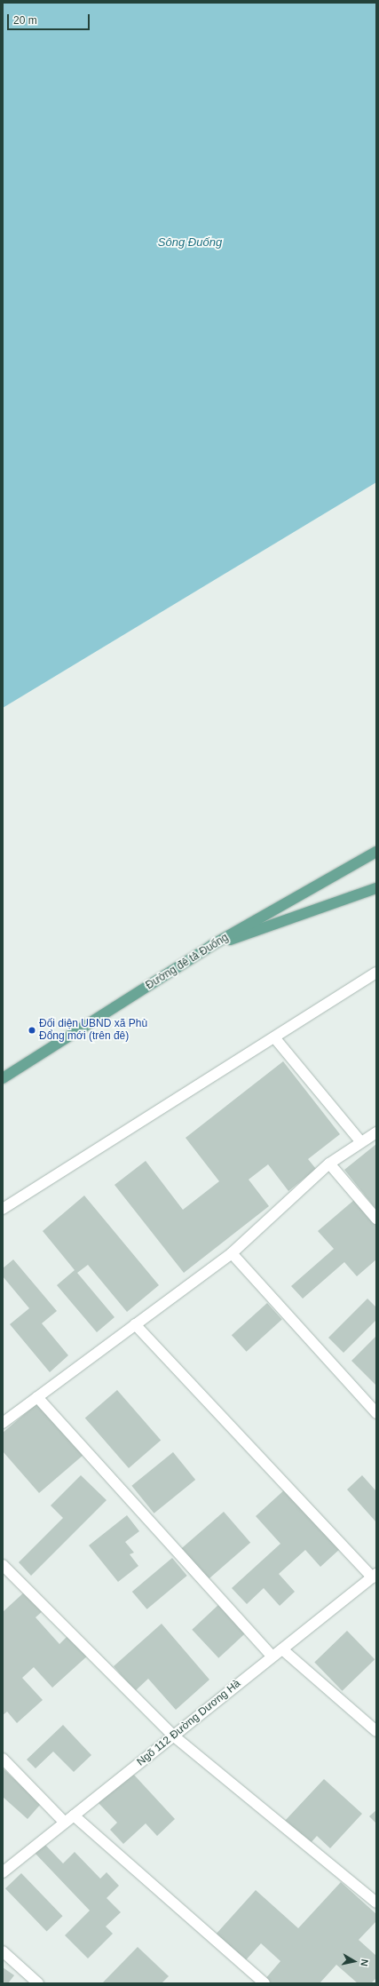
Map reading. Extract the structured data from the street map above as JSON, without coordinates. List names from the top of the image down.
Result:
{
  "streets": {
    "main road": ["Đường đê tả Đuống"],
    "street": ["Ngõ 112 Đường Dương Hà"]
  },
  "water": ["Sông Đuống"],
  "places": ["Đối diện UBND xã Phù Đổng mới (trên đê)"],
  "scale_bar": "20 m",
  "north": "right"
}
